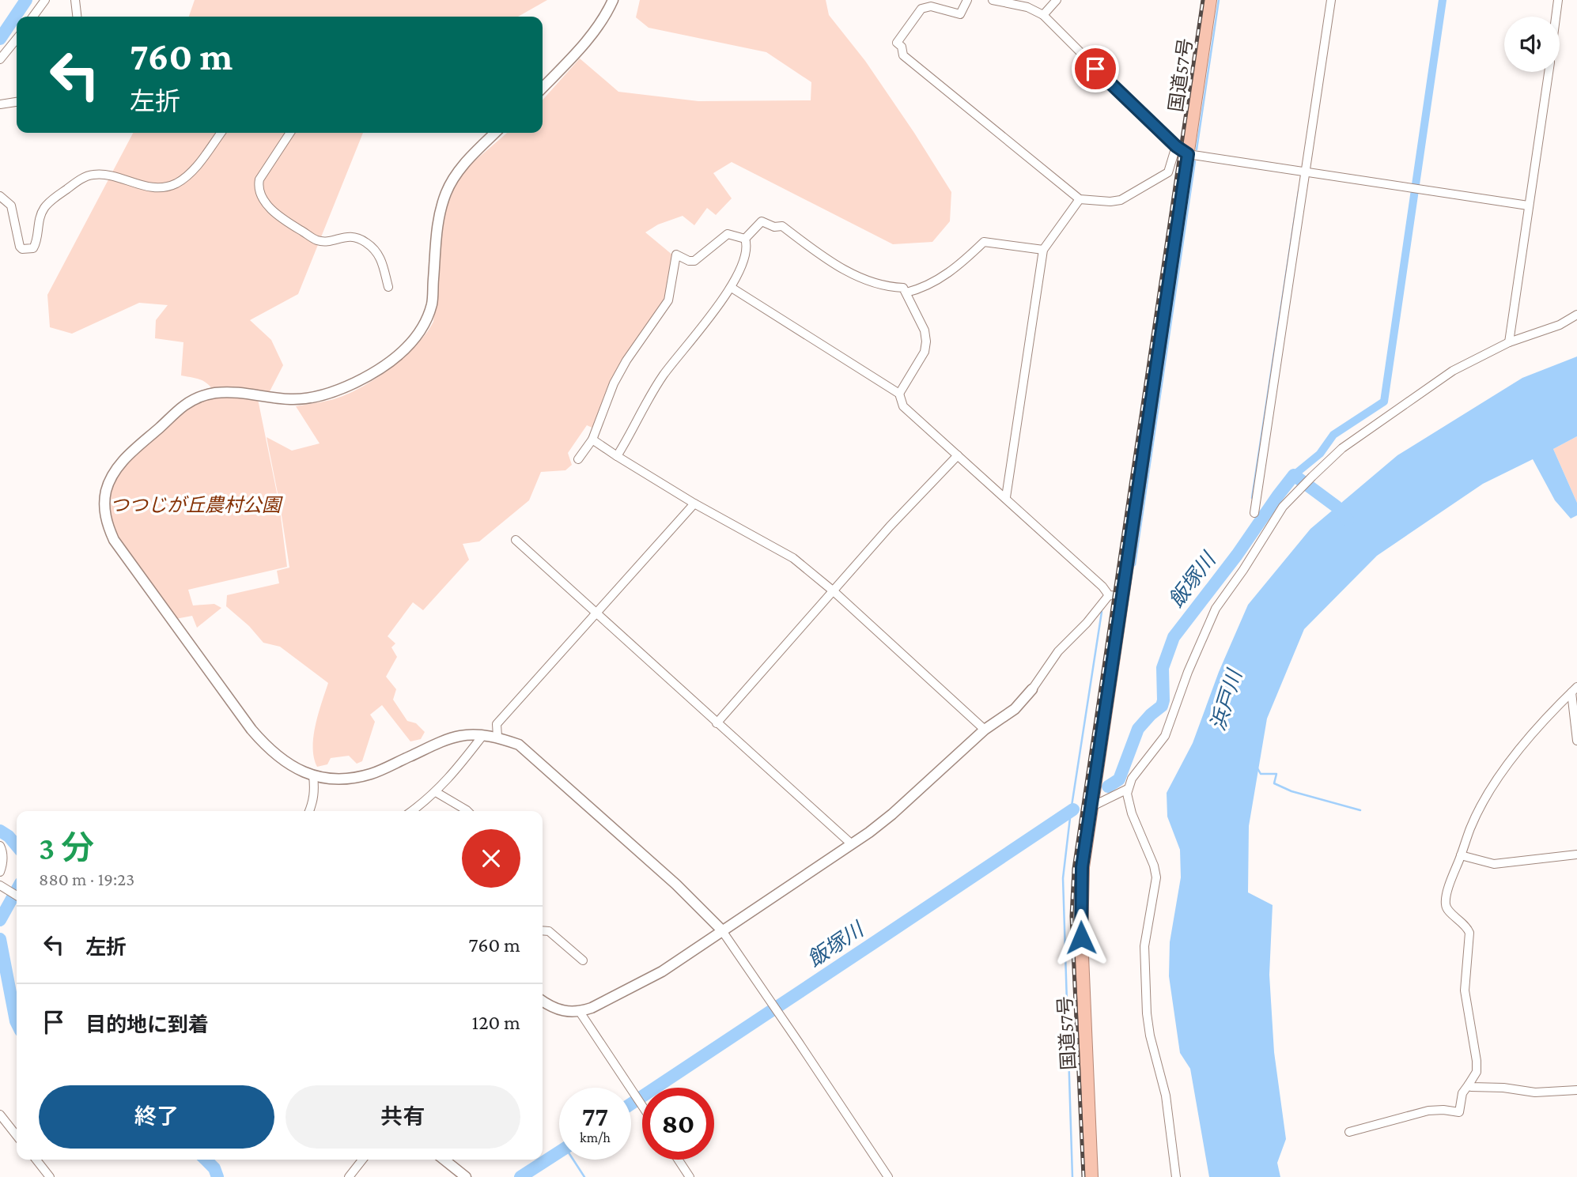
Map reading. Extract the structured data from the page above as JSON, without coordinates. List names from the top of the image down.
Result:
{
  "streets": {
    "highway": ["国道57号"]
  },
  "water": ["飯塚川", "浜戸川"],
  "parks": ["つつじが丘農村公園"],
  "page": {
    "turn": ["760 m", "左折"],
    "heading": ["3 分", "880 m · 19:23"],
    "list": [
      {
        "name": "左折",
        "value": "760 m"
      },
      {
        "name": "目的地に到着",
        "value": "120 m"
      }
    ],
    "buttons": ["終了", "共有"],
    "speed": "77 km/h",
    "limit": "80"
  }
}
